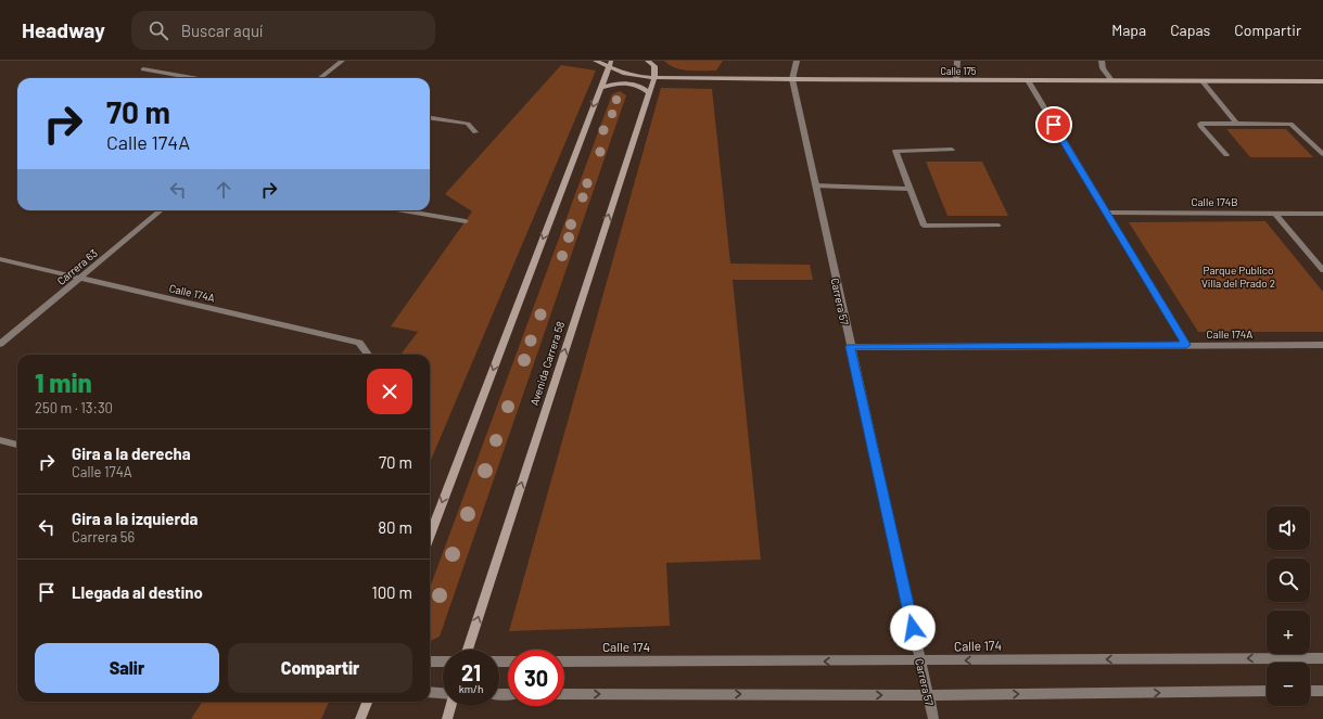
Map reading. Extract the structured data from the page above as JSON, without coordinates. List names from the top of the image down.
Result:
{
  "streets": {
    "street": [
      "Calle 175",
      "Calle 174B",
      "Carrera 63",
      "Calle 174A",
      "Carrera 57",
      "Avenida Carrera 58",
      "Calle 174"
    ]
  },
  "crossings": [
    ["Calle 175", "Carrera 57"],
    ["Calle 175", "Avenida Carrera 58"],
    ["Carrera 63", "Calle 174A"],
    ["Calle 174A", "Carrera 57"],
    ["Carrera 57", "Calle 174"]
  ],
  "parks": ["Parque Publico Villa del Prado 2"],
  "page": {
    "header": "Headway",
    "search": "Buscar aquí",
    "nav": ["Mapa", "Capas", "Compartir"],
    "turn": ["70 m", "Calle 174A"],
    "heading": ["1 min", "250 m · 13:30"],
    "list": [
      {
        "name": "Gira a la derecha",
        "note": "Calle 174A",
        "value": "70 m"
      },
      {
        "name": "Gira a la izquierda",
        "note": "Carrera 56",
        "value": "80 m"
      },
      {
        "name": "Llegada al destino",
        "value": "100 m"
      }
    ],
    "map_buttons": ["+", "−"],
    "buttons": ["Salir", "Compartir"],
    "speed": "21 km/h",
    "limit": "30"
  }
}
